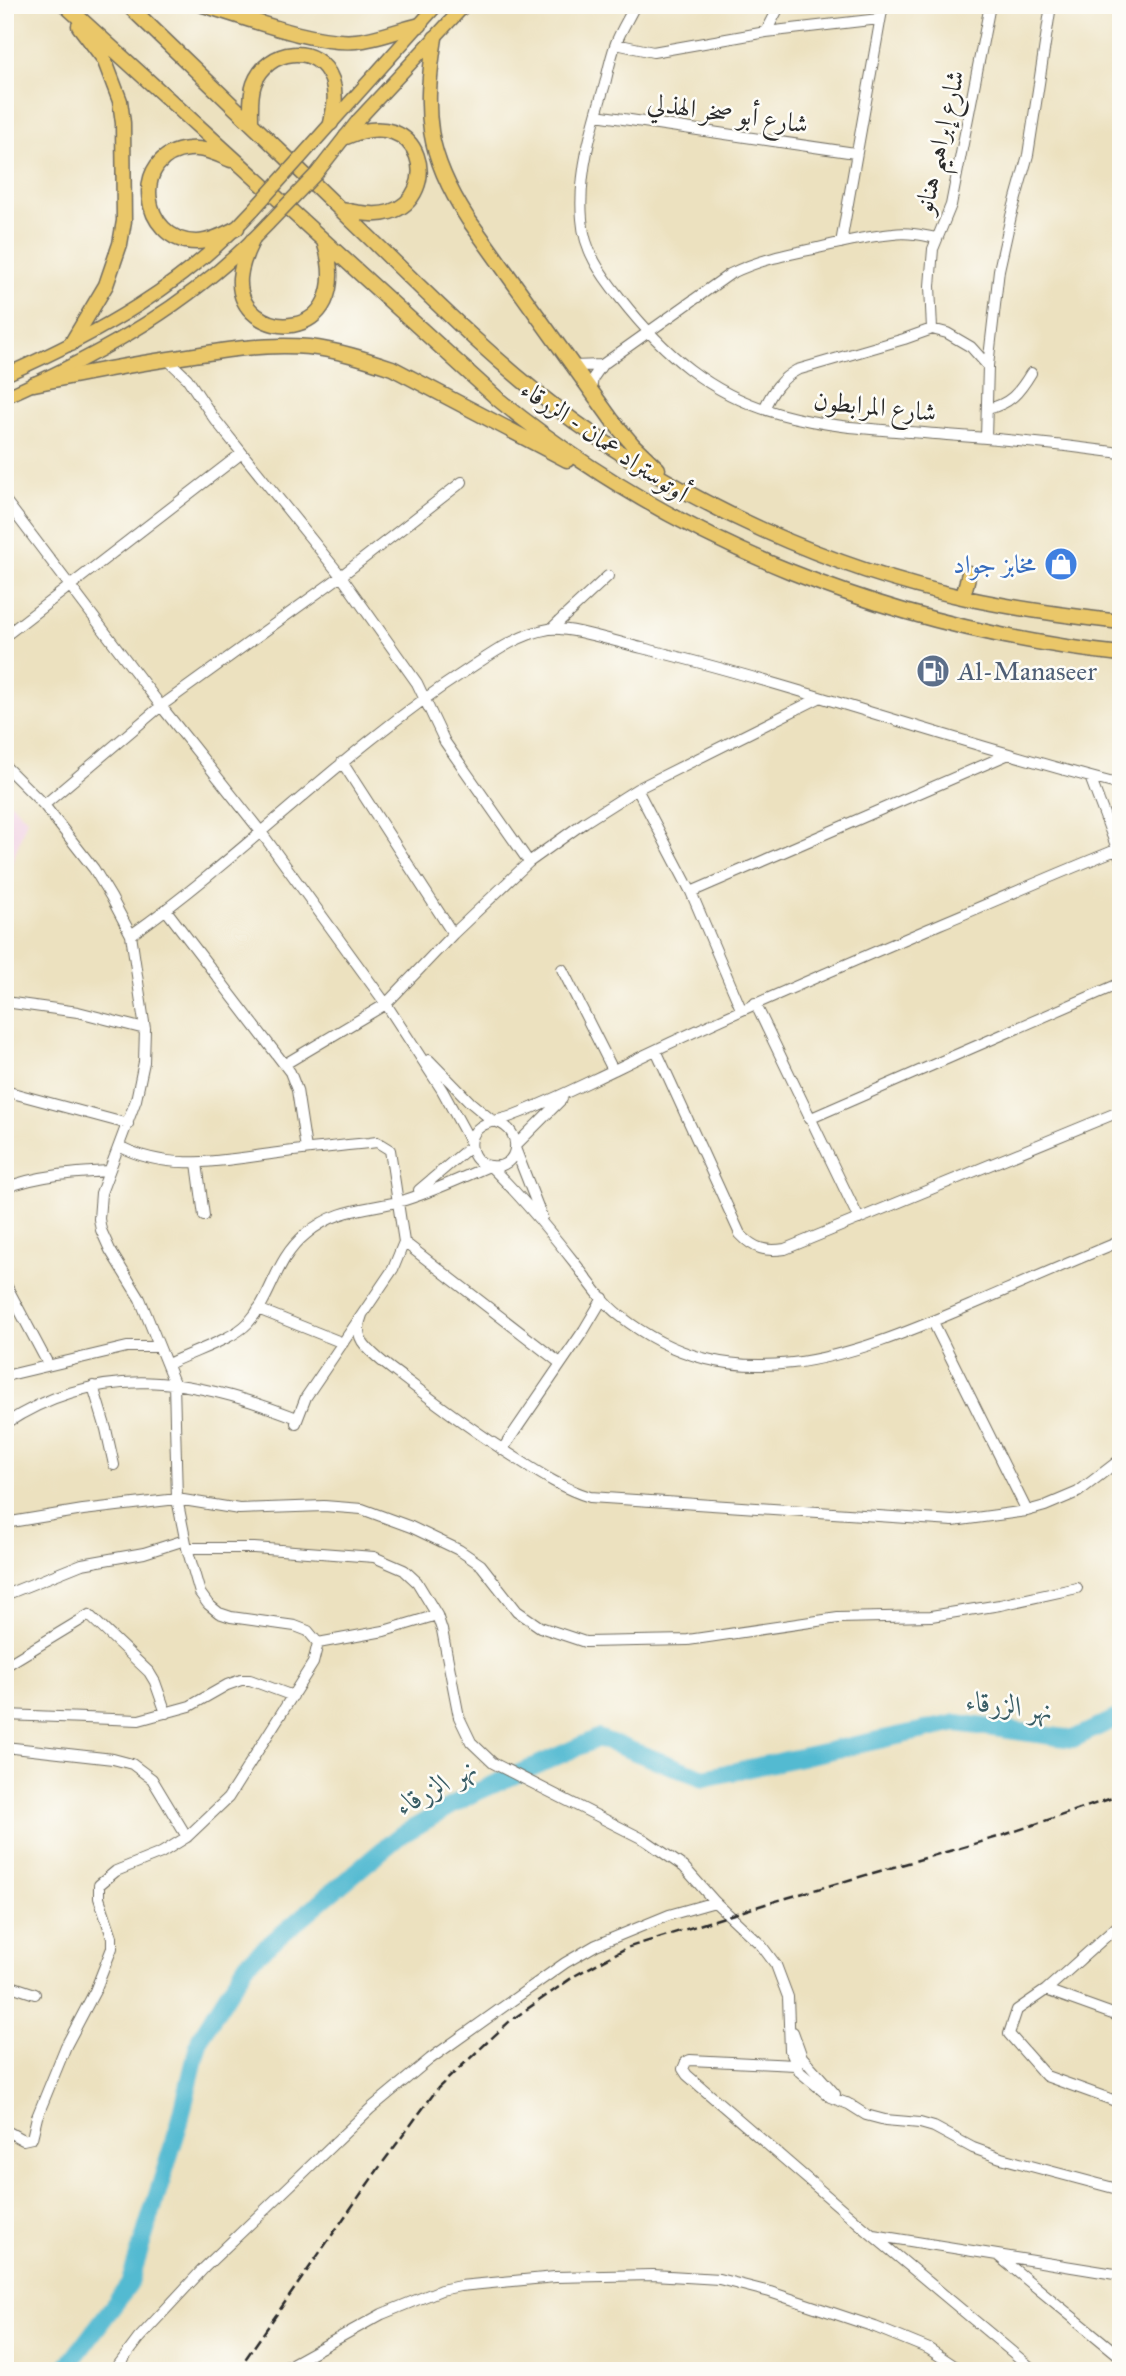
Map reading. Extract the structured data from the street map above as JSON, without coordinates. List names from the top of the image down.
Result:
{
  "streets": {
    "highway": ["أوتوستراد عمان - الزرقاء"],
    "street": ["شارع أبو صخر الهذلي", "شارع إبراهيم هنانو", "شارع المرابطون"]
  },
  "crossings": [
    ["شارع أبو صخر الهذلي", "شارع المرابطون"]
  ],
  "water": ["نهر الزرقاء"],
  "places": {
    "shop": ["مخابز جواد"],
    "fuel station": ["Al-Manaseer"]
  }
}
